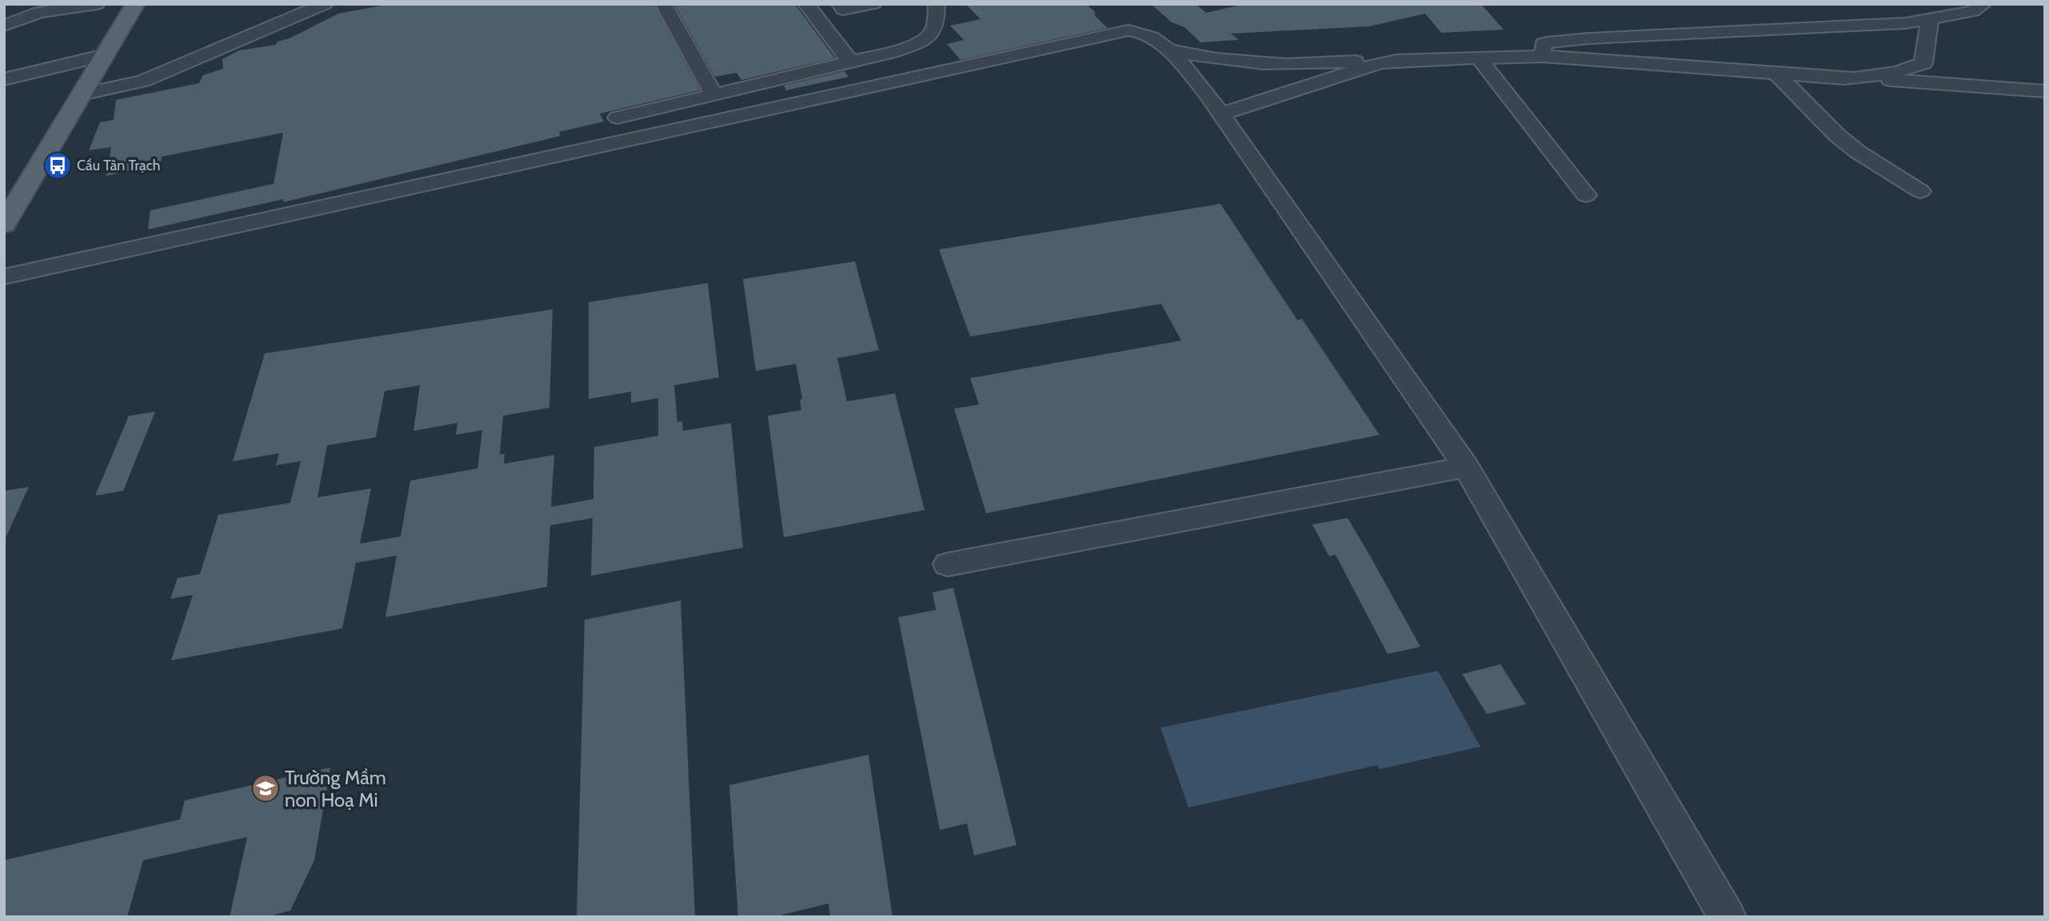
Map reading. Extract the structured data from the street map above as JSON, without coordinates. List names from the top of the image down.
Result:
{
  "places": {
    "bus stop": ["Cầu Tân Trạch"],
    "school or university": ["Trường Mầm non Hoạ Mi"]
  }
}
